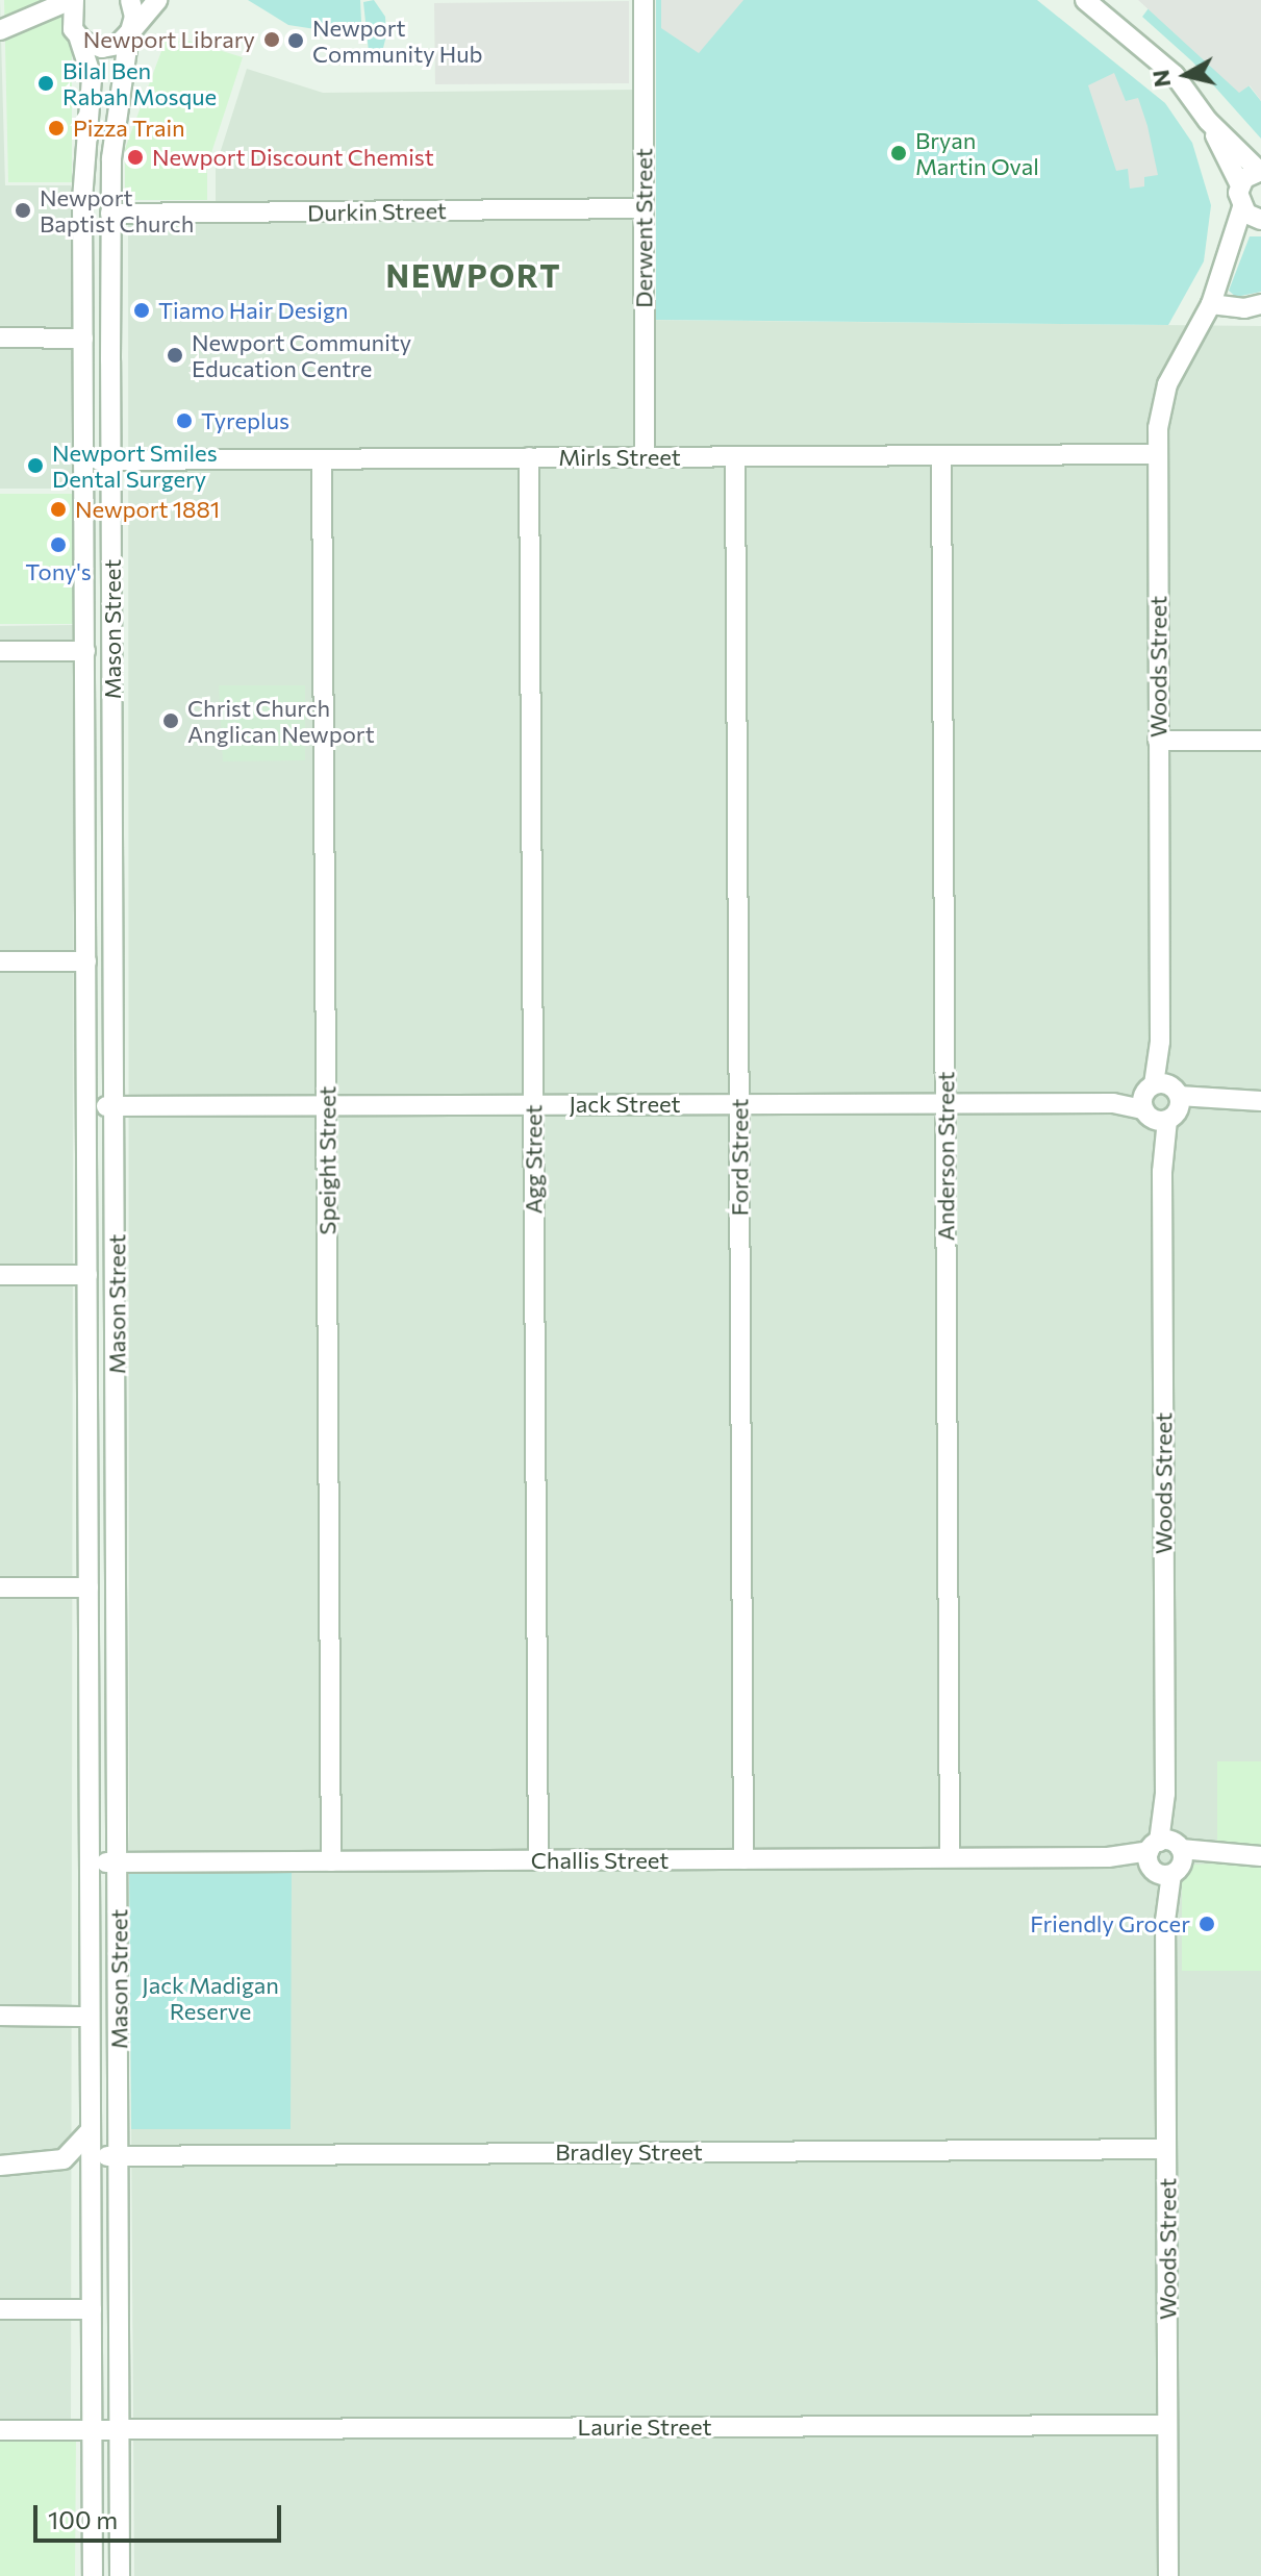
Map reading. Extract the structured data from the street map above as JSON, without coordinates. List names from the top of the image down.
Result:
{
  "streets": {
    "street": [
      "Durkin Street",
      "Derwent Street",
      "Mirls Street",
      "Mason Street",
      "Woods Street",
      "Jack Street",
      "Anderson Street",
      "Ford Street",
      "Agg Street",
      "Speight Street",
      "Challis Street",
      "Bradley Street",
      "Laurie Street"
    ]
  },
  "crossings": [
    ["Durkin Street", "Derwent Street"],
    ["Durkin Street", "Mason Street"],
    ["Derwent Street", "Mirls Street"],
    ["Mirls Street", "Mason Street"],
    ["Mirls Street", "Woods Street"],
    ["Mirls Street", "Anderson Street"],
    ["Mirls Street", "Ford Street"],
    ["Mirls Street", "Agg Street"],
    ["Mirls Street", "Speight Street"],
    ["Mason Street", "Jack Street"],
    ["Mason Street", "Challis Street"],
    ["Mason Street", "Bradley Street"],
    ["Mason Street", "Laurie Street"],
    ["Woods Street", "Jack Street"],
    ["Woods Street", "Challis Street"],
    ["Woods Street", "Bradley Street"],
    ["Woods Street", "Laurie Street"],
    ["Jack Street", "Anderson Street"],
    ["Jack Street", "Ford Street"],
    ["Jack Street", "Agg Street"],
    ["Jack Street", "Speight Street"],
    ["Anderson Street", "Challis Street"],
    ["Ford Street", "Challis Street"],
    ["Agg Street", "Challis Street"],
    ["Speight Street", "Challis Street"]
  ],
  "districts": ["NEWPORT"],
  "parks": ["Jack Madigan Reserve"],
  "places": [
    "Newport Library",
    "Newport Community Hub",
    "Bilal Ben Rabah Mosque",
    "Pizza Train",
    "Bryan Martin Oval",
    "Newport Discount Chemist",
    "Newport Baptist Church",
    "Tiamo Hair Design",
    "Newport Community Education Centre",
    "Tyreplus",
    "Newport Smiles Dental Surgery",
    "Newport 1881",
    "Tony's",
    "Christ Church Anglican Newport",
    "Friendly Grocer"
  ],
  "scale_bar": "100 m",
  "north": "left"
}
